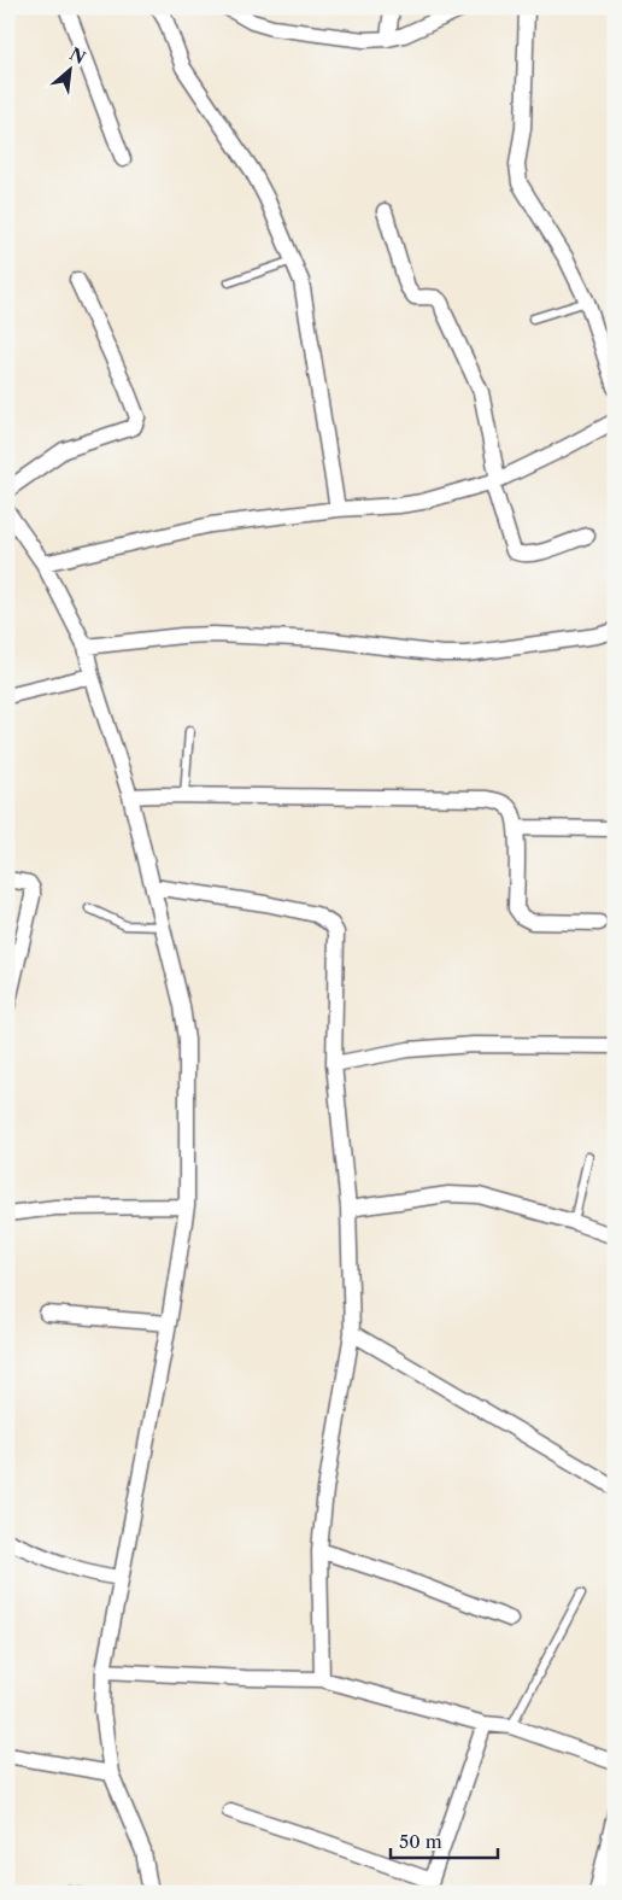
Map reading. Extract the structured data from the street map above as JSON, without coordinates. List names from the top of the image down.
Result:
{
  "scale_bar": "50 m",
  "north": "top right"
}
